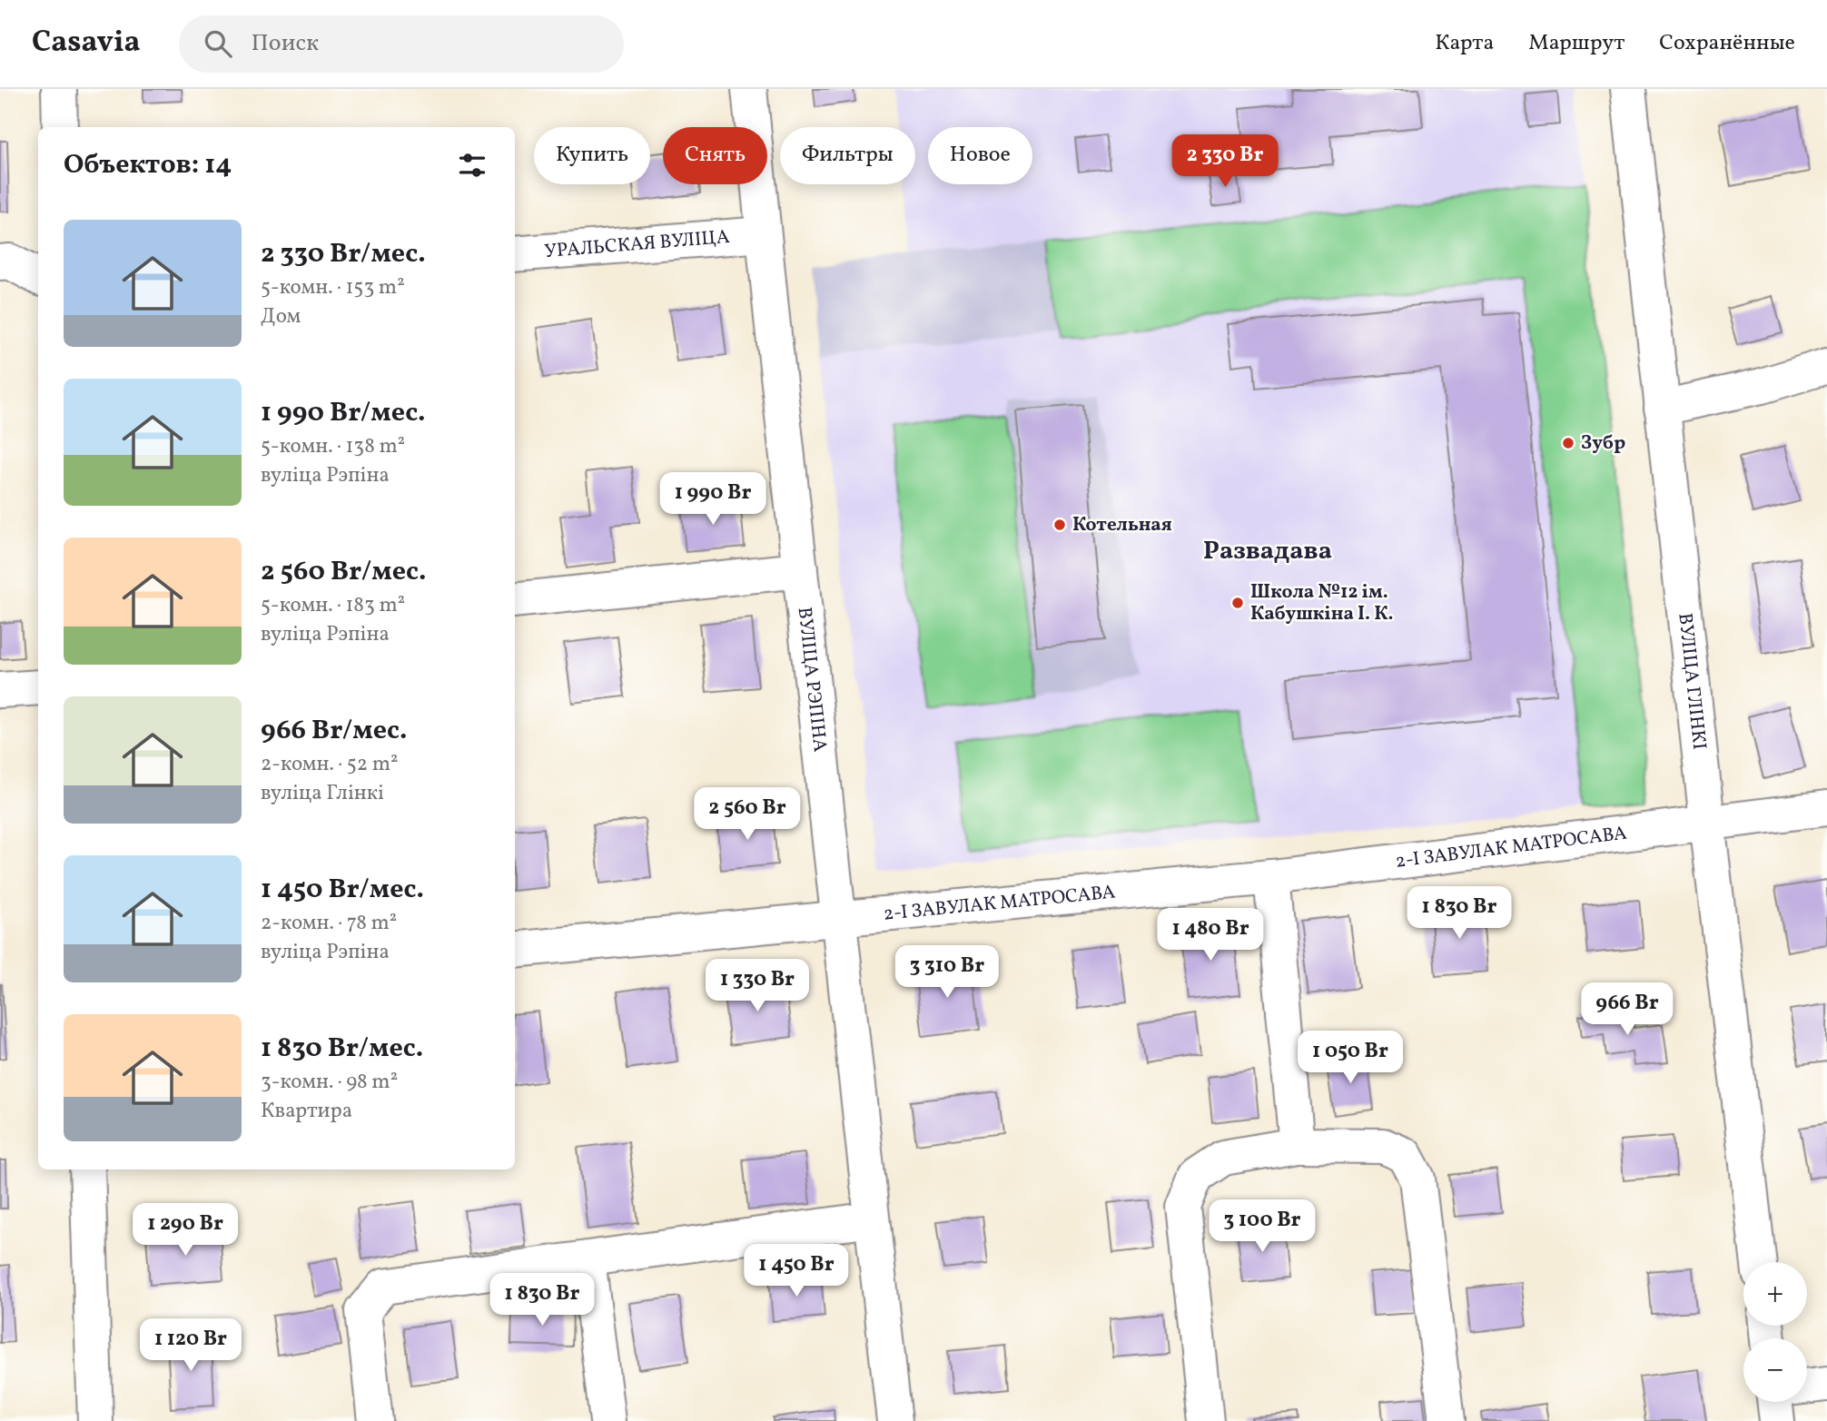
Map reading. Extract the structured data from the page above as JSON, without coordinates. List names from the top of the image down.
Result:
{
  "streets": {
    "street": [
      "УРАЛЬСКАЯ ВУЛІЦА",
      "ВУЛІЦА РЭПІНА",
      "ВУЛІЦА ГЛІНКІ",
      "2-І ЗАВУЛАК МАТРОСАВА"
    ]
  },
  "crossings": [
    ["УРАЛЬСКАЯ ВУЛІЦА", "ВУЛІЦА РЭПІНА"],
    ["ВУЛІЦА РЭПІНА", "2-І ЗАВУЛАК МАТРОСАВА"],
    ["ВУЛІЦА ГЛІНКІ", "2-І ЗАВУЛАК МАТРОСАВА"]
  ],
  "districts": ["Развадава"],
  "places": ["Зубр", "Котельная", "Школа №12 ім. Кабушкіна І. К."],
  "page": {
    "header": "Casavia",
    "search": "Поиск",
    "nav": ["Карта", "Маршрут", "Сохранённые"],
    "chip": [
      "Купить",
      "Снять",
      "Фильтры",
      "Новое"
    ],
    "heading": "Объектов: 14",
    "price": [
      "2 330 Br",
      "1 990 Br",
      "2 560 Br",
      "1 830 Br",
      "1 480 Br",
      "3 310 Br",
      "1 330 Br",
      "966 Br",
      "1 050 Br",
      "3 100 Br",
      "1 290 Br",
      "1 450 Br",
      "1 830 Br",
      "1 120 Br"
    ],
    "list": [
      {
        "name": "2 330 Br/мес.",
        "note": "5-комн. · 153 m² · Дом"
      },
      {
        "name": "1 990 Br/мес.",
        "note": "5-комн. · 138 m² · вуліца Рэпіна"
      },
      {
        "name": "2 560 Br/мес.",
        "note": "5-комн. · 183 m² · вуліца Рэпіна"
      },
      {
        "name": "966 Br/мес.",
        "note": "2-комн. · 52 m² · вуліца Глінкі"
      },
      {
        "name": "1 450 Br/мес.",
        "note": "2-комн. · 78 m² · вуліца Рэпіна"
      },
      {
        "name": "1 830 Br/мес.",
        "note": "3-комн. · 98 m² · Квартира"
      }
    ],
    "map_buttons": ["+", "−"]
  }
}
